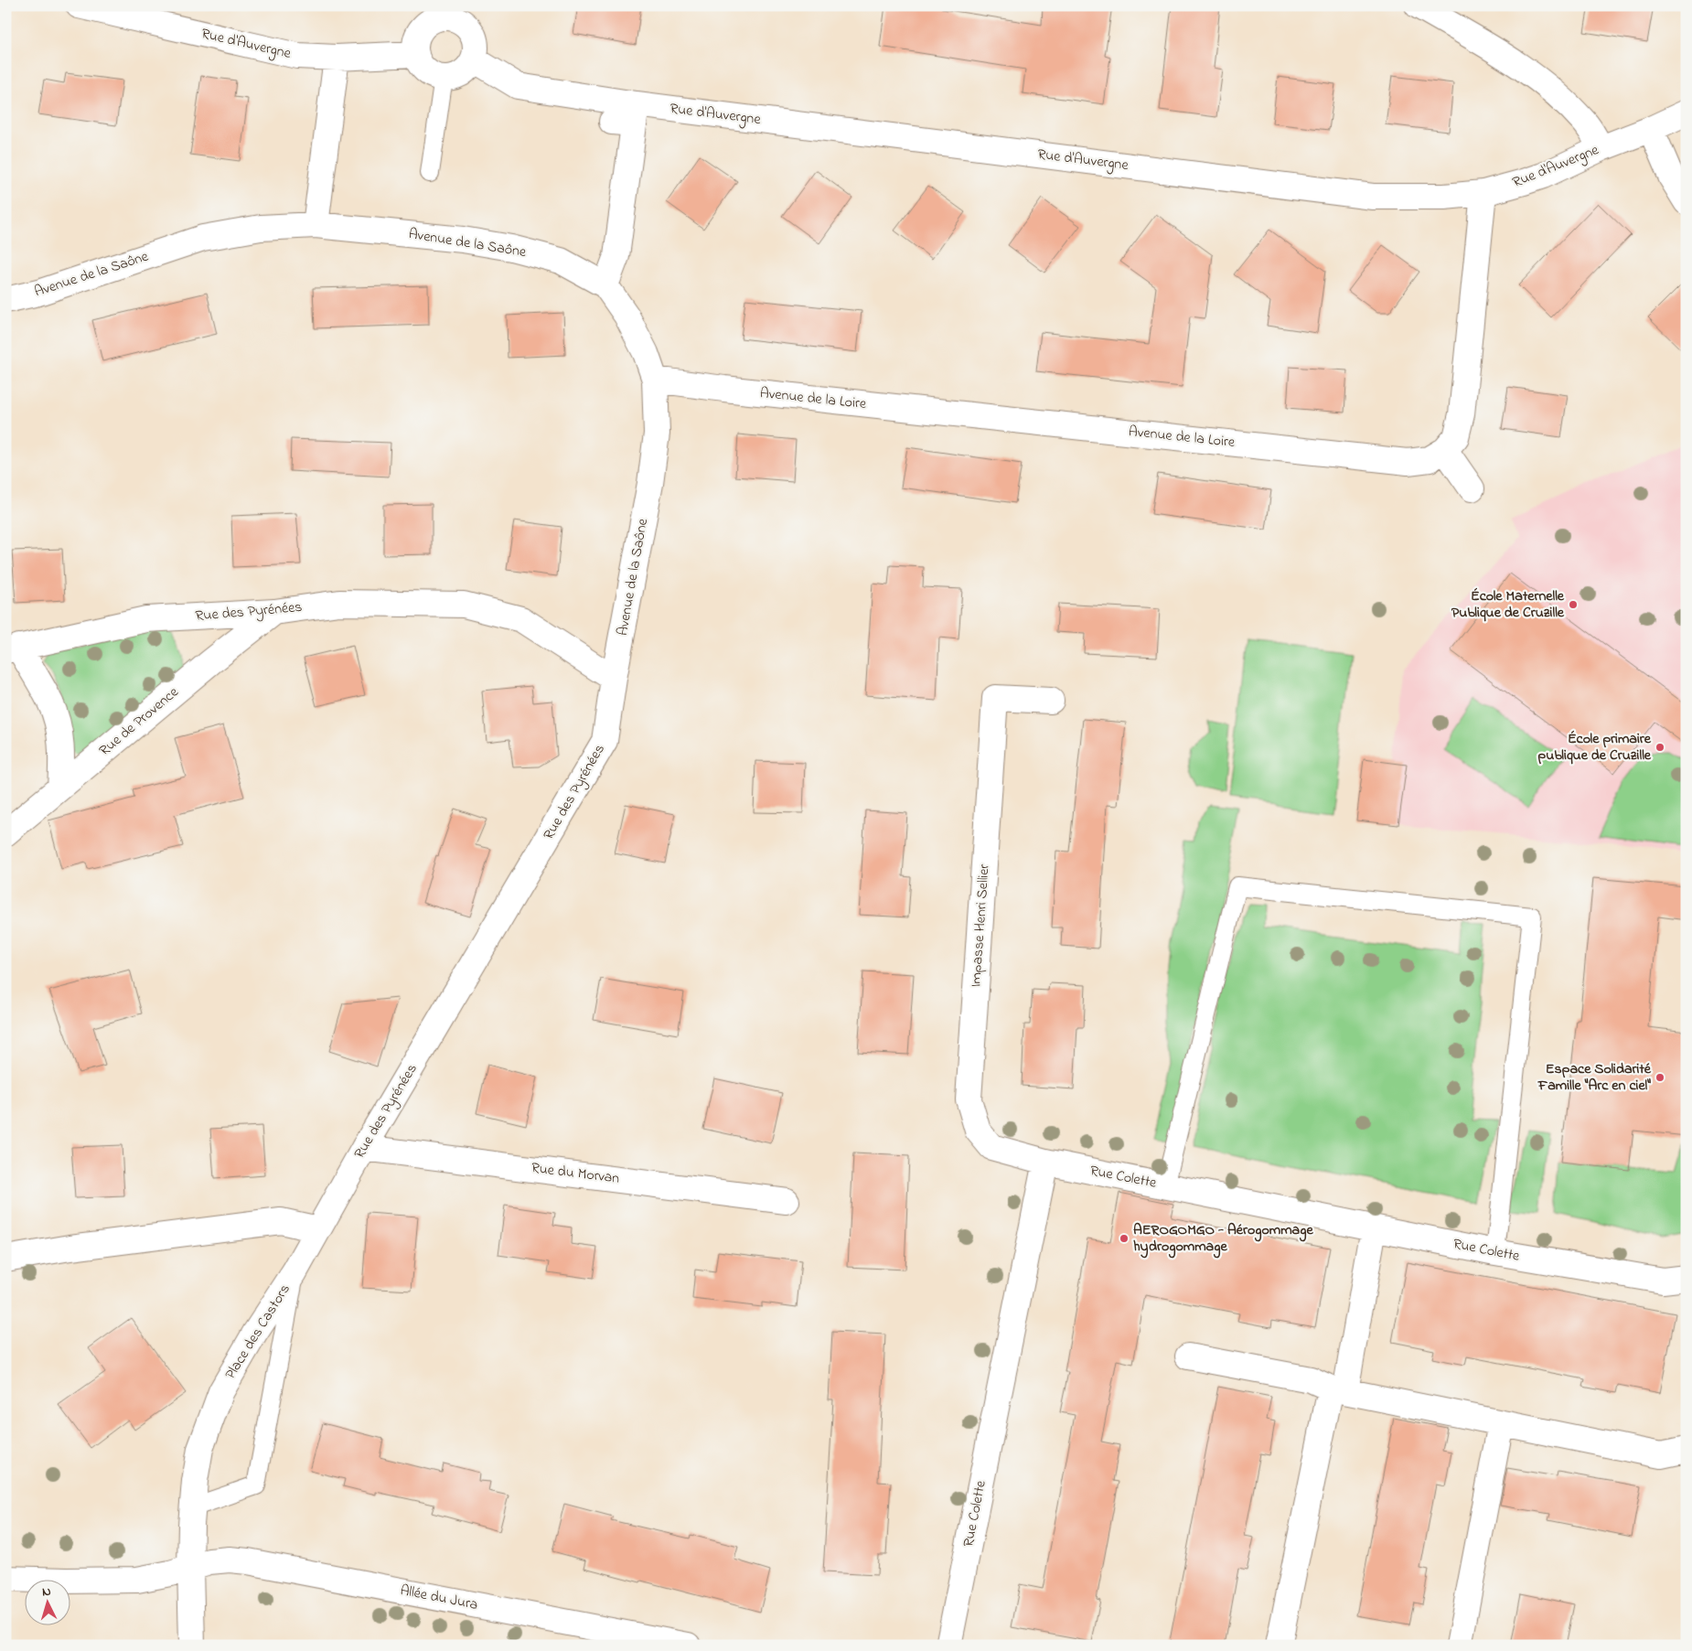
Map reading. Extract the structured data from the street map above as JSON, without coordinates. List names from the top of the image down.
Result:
{
  "streets": {
    "street": [
      "Rue d'Auvergne",
      "Avenue de la Saône",
      "Avenue de la Loire",
      "Rue des Pyrénées",
      "Rue de Provence",
      "Impasse Henri Sellier",
      "Rue du Morvan",
      "Rue Colette",
      "Place des Castors",
      "Allée du Jura"
    ]
  },
  "crossings": [
    ["Avenue de la Saône", "Avenue de la Loire"],
    ["Avenue de la Saône", "Rue des Pyrénées"],
    ["Rue des Pyrénées", "Rue de Provence"],
    ["Rue des Pyrénées", "Rue du Morvan"],
    ["Rue des Pyrénées", "Place des Castors"],
    ["Impasse Henri Sellier", "Rue Colette"],
    ["Place des Castors", "Allée du Jura"]
  ],
  "places": [
    "École Maternelle Publique de Cruzille",
    "École primaire publique de Cruzille",
    "Espace Solidarité Famille \"Arc en ciel\"",
    "AEROGOMGO - Aérogommage hydrogommage"
  ],
  "north": "top"
}
